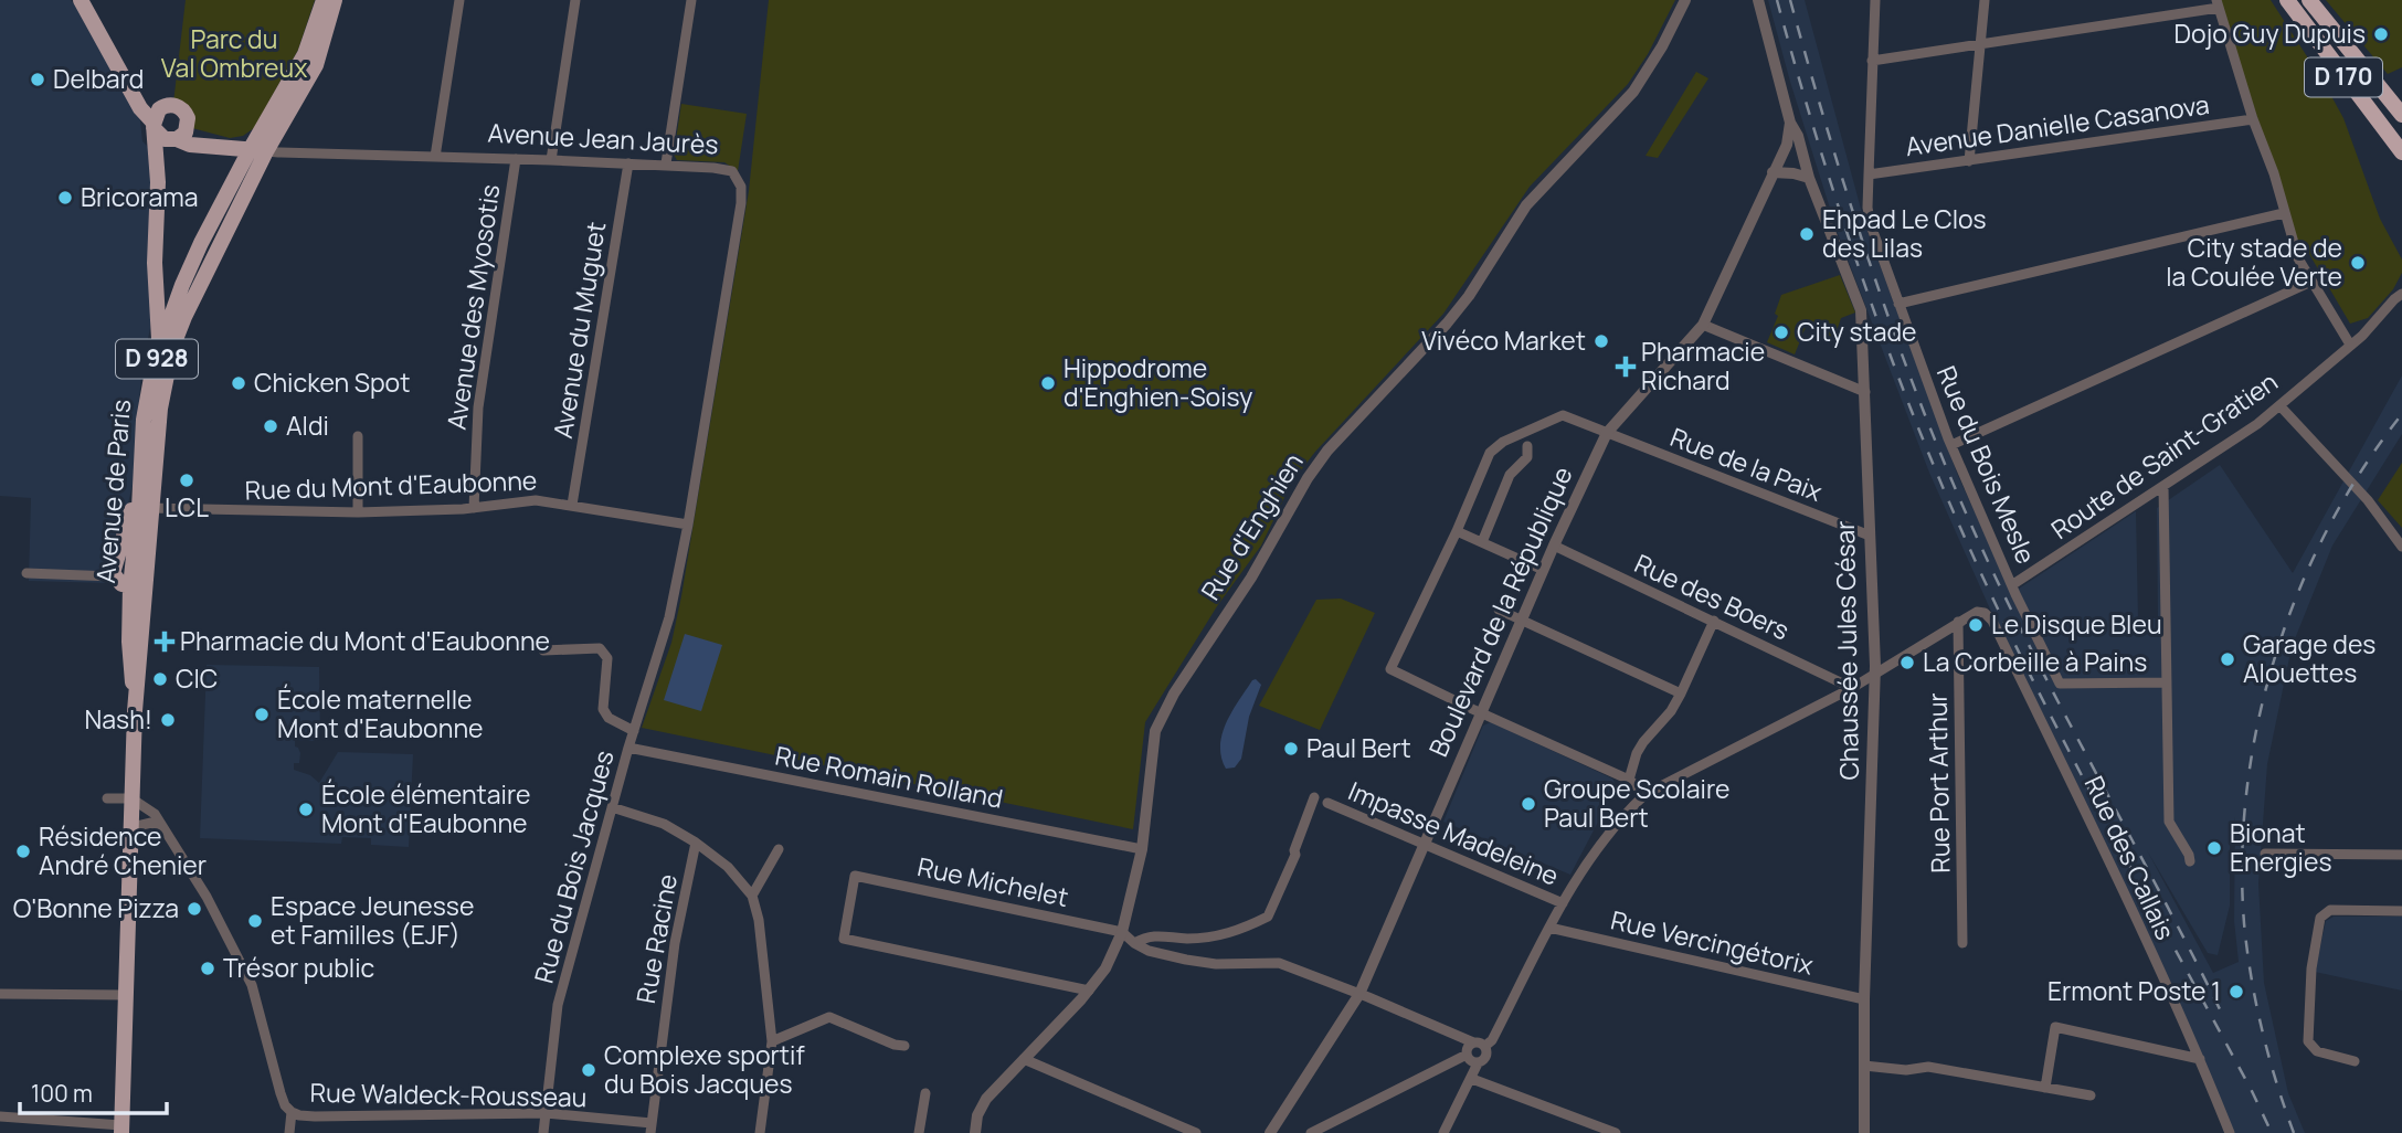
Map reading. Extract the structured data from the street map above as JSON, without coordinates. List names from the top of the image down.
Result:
{
  "streets": {
    "highway": ["D 170"],
    "main road": ["Avenue Jean Jaurès", "D 928", "Avenue de Paris"],
    "street": [
      "Avenue Danielle Casanova",
      "Avenue des Myosotis",
      "Avenue du Muguet",
      "Route de Saint-Gratien",
      "Rue de la Paix",
      "Rue du Bois Mesle",
      "Rue du Mont d'Eaubonne",
      "Rue d'Enghien",
      "Rue des Boers",
      "Boulevard de la République",
      "Chaussée Jules César",
      "Rue Romain Rolland",
      "Rue Port Arthur",
      "Impasse Madeleine",
      "Rue des Callais",
      "Rue du Bois Jacques",
      "Rue Michelet",
      "Rue Racine",
      "Rue Vercingétorix",
      "Rue Waldeck-Rousseau"
    ]
  },
  "crossings": [
    ["Avenue Danielle Casanova", "Rue du Bois Mesle"],
    ["Avenue Jean Jaurès", "Avenue des Myosotis"],
    ["Avenue Jean Jaurès", "Avenue du Muguet"],
    ["Avenue Jean Jaurès", "Rue du Mont d'Eaubonne"],
    ["Avenue Jean Jaurès", "Avenue de Paris"],
    ["Avenue Jean Jaurès", "Rue du Bois Jacques"],
    ["Avenue des Myosotis", "Rue du Mont d'Eaubonne"],
    ["Avenue du Muguet", "Rue du Mont d'Eaubonne"],
    ["Route de Saint-Gratien", "Rue du Bois Mesle"],
    ["Rue de la Paix", "Boulevard de la République"],
    ["Rue de la Paix", "Chaussée Jules César"],
    ["Rue du Mont d'Eaubonne", "Avenue de Paris"],
    ["Rue d'Enghien", "Rue Romain Rolland"],
    ["Rue d'Enghien", "Rue Michelet"],
    ["Rue des Boers", "Boulevard de la République"],
    ["Boulevard de la République", "Chaussée Jules César"],
    ["Boulevard de la République", "Impasse Madeleine"],
    ["Chaussée Jules César", "Rue Vercingétorix"],
    ["Rue Romain Rolland", "Rue du Bois Jacques"],
    ["Rue Port Arthur", "Rue des Callais"],
    ["Rue du Bois Jacques", "Rue Waldeck-Rousseau"],
    ["Rue Racine", "Rue Waldeck-Rousseau"]
  ],
  "parks": ["Parc du Val Ombreux"],
  "places": {
    "other": [
      "Dojo Guy Dupuis",
      "Delbard",
      "Bricorama",
      "Ehpad Le Clos des Lilas",
      "City stade de la Coulée Verte",
      "City stade",
      "Vivéco Market",
      "Chicken Spot",
      "Hippodrome d'Enghien-Soisy",
      "Aldi",
      "LCL",
      "Le Disque Bleu",
      "Garage des Alouettes",
      "La Corbeille à Pains",
      "CIC",
      "École maternelle Mont d'Eaubonne",
      "Nash!",
      "Paul Bert",
      "Groupe Scolaire Paul Bert",
      "École élémentaire Mont d'Eaubonne",
      "Bionat Energies",
      "Résidence André Chenier",
      "O'Bonne Pizza",
      "Espace Jeunesse et Familles (EJF)",
      "Trésor public",
      "Ermont Poste 1",
      "Complexe sportif du Bois Jacques"
    ],
    "health": ["Pharmacie Richard", "Pharmacie du Mont d'Eaubonne"]
  },
  "scale_bar": "100 m"
}
